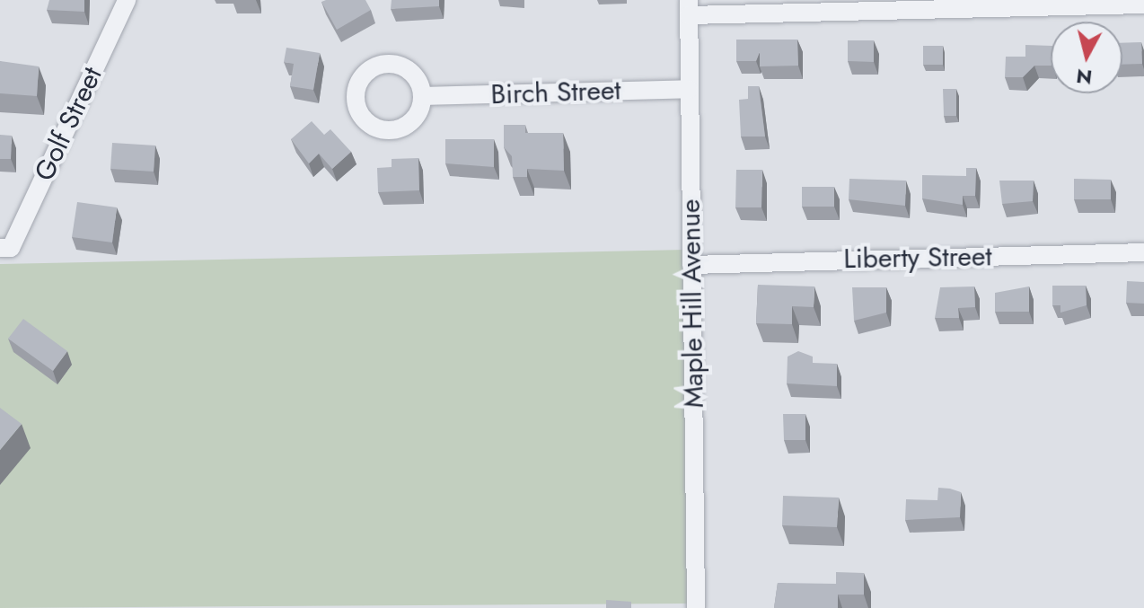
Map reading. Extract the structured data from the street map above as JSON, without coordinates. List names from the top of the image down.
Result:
{
  "streets": {
    "street": [
      "Birch Street",
      "Golf Street",
      "Liberty Street",
      "Maple Hill Avenue"
    ]
  },
  "crossings": [
    ["Birch Street", "Maple Hill Avenue"],
    ["Liberty Street", "Maple Hill Avenue"]
  ],
  "north": "bottom"
}
